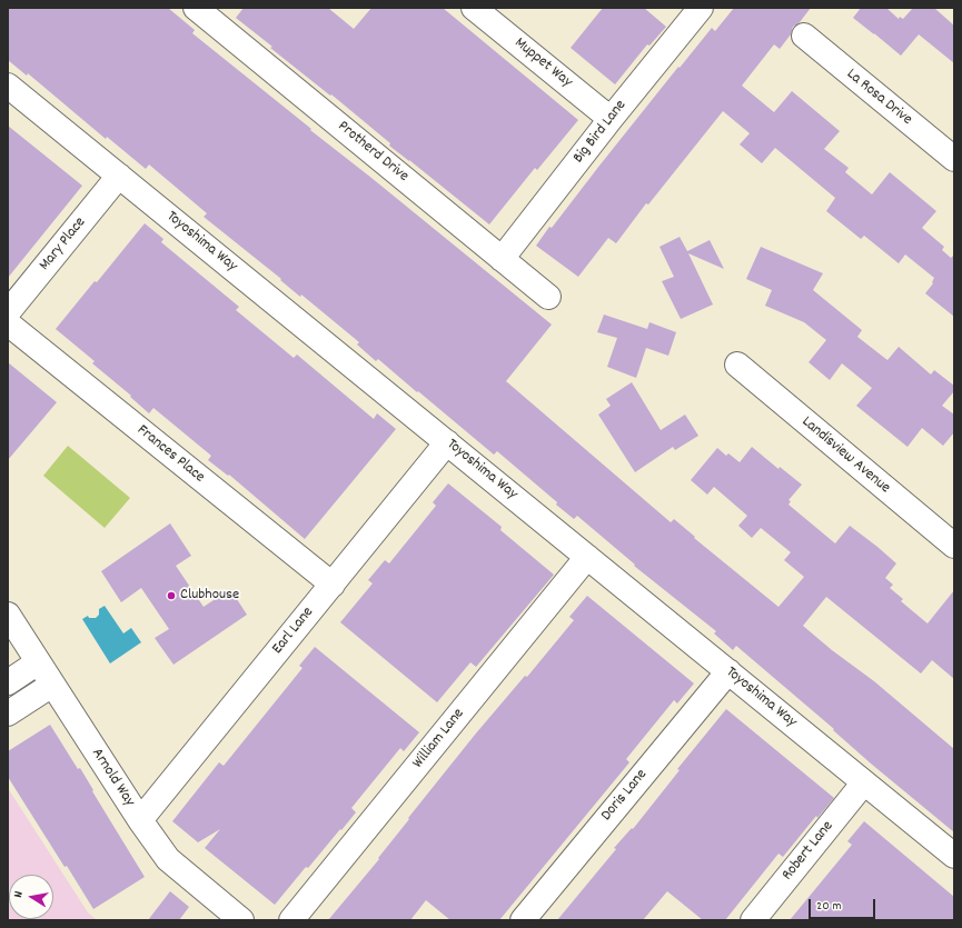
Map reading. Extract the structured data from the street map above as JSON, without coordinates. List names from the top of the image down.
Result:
{
  "streets": {
    "street": [
      "Muppet Way",
      "La Rosa Drive",
      "Big Bird Lane",
      "Protherd Drive",
      "Toyoshima Way",
      "Mary Place",
      "Frances Place",
      "Landisview Avenue",
      "Earl Lane",
      "William Lane",
      "Arnold Way",
      "Doris Lane",
      "Robert Lane"
    ]
  },
  "crossings": [
    ["Muppet Way", "Big Bird Lane"],
    ["Big Bird Lane", "Protherd Drive"],
    ["Toyoshima Way", "Mary Place"],
    ["Toyoshima Way", "Earl Lane"],
    ["Toyoshima Way", "William Lane"],
    ["Toyoshima Way", "Doris Lane"],
    ["Toyoshima Way", "Robert Lane"],
    ["Frances Place", "Earl Lane"],
    ["Earl Lane", "Arnold Way"]
  ],
  "places": ["Clubhouse"],
  "scale_bar": "20 m",
  "north": "left"
}
